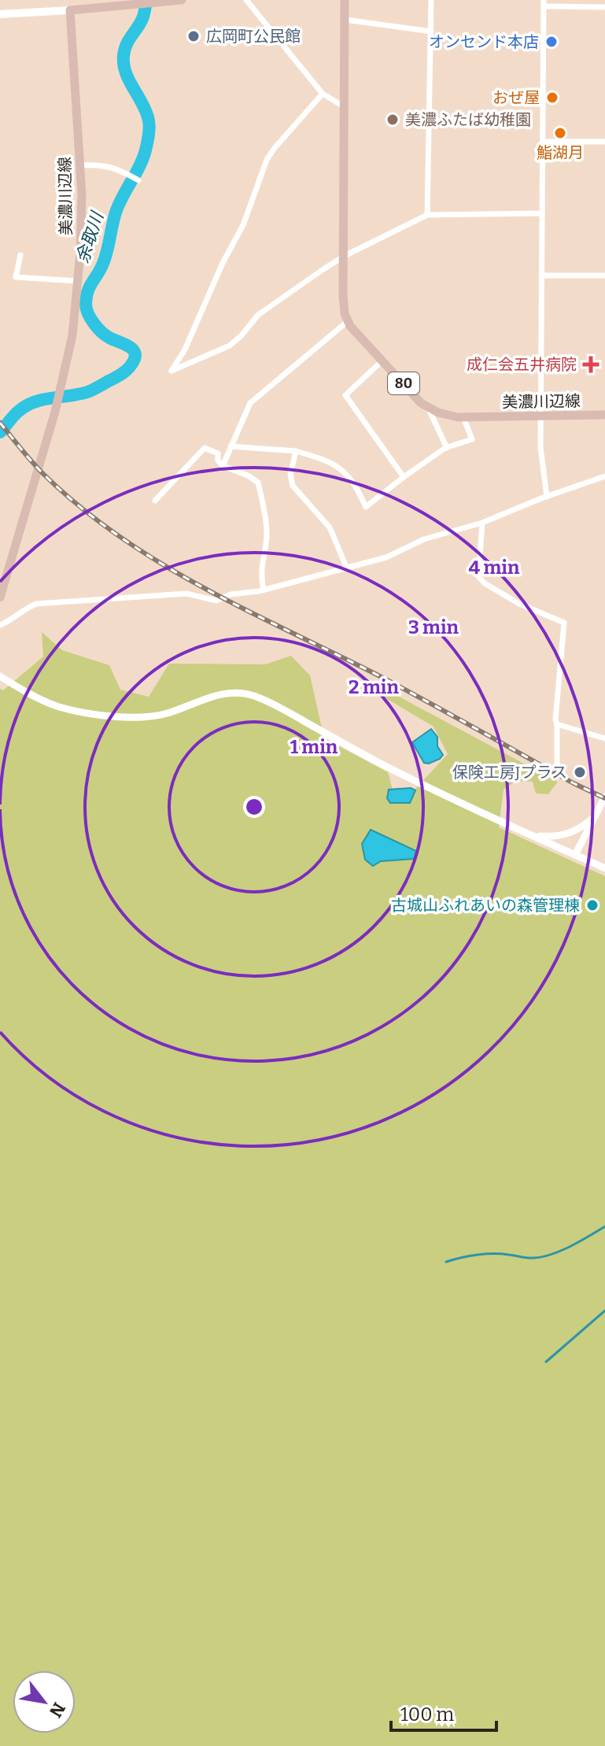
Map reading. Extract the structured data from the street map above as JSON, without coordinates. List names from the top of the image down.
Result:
{
  "streets": {
    "main road": ["美濃川辺線", "80"]
  },
  "water": ["余取川"],
  "places": {
    "other": [
      "広岡町公民館",
      "オンセンド本店",
      "おぜ屋",
      "美濃ふたば幼稚園",
      "鮨湖月",
      "保険工房Jプラス",
      "古城山ふれあいの森管理棟"
    ],
    "health": ["成仁会五井病院"]
  },
  "scale_bar": "100 m",
  "north": "bottom right",
  "rings": [
    "4 min",
    "3 min",
    "2 min",
    "1 min"
  ]
}
